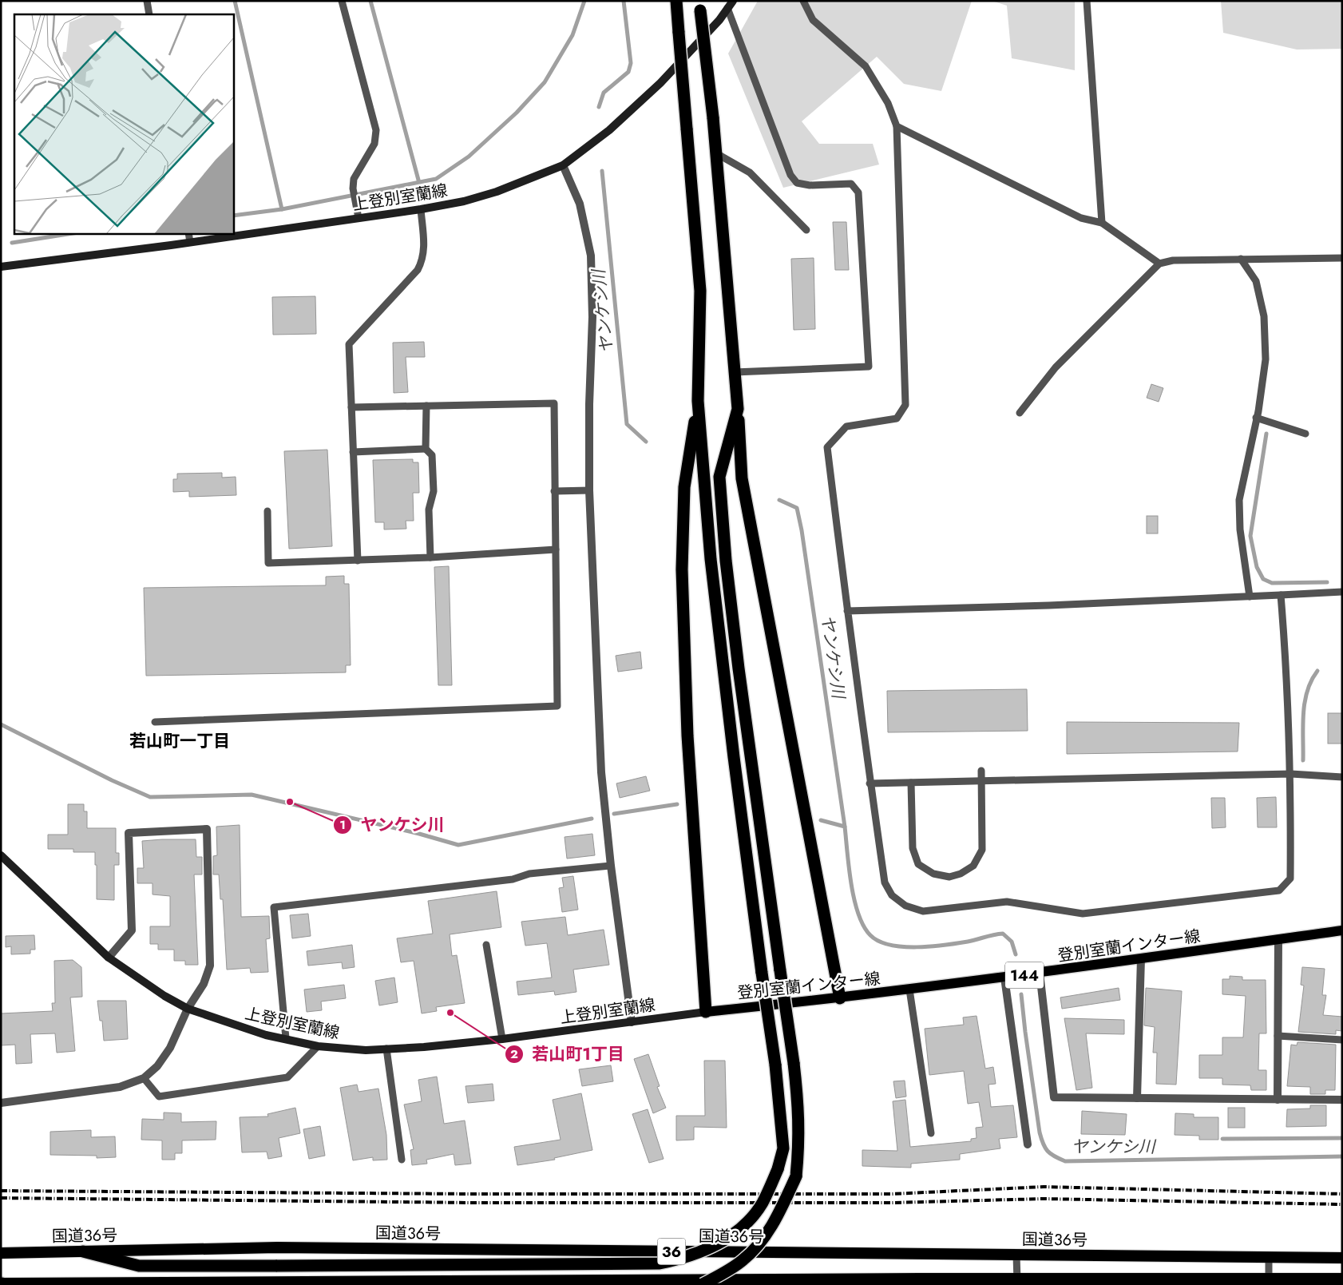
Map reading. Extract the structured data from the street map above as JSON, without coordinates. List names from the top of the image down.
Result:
{
  "streets": {
    "highway": ["国道36号", "36"],
    "main road": ["上登別室蘭線", "登別室蘭インター線", "144"]
  },
  "crossings": [
    ["上登別室蘭線", "登別室蘭インター線"]
  ],
  "districts": ["若山町一丁目"],
  "water": ["ヤンケシ川"],
  "places": ["ヤンケシ川", "若山町1丁目"]
}
